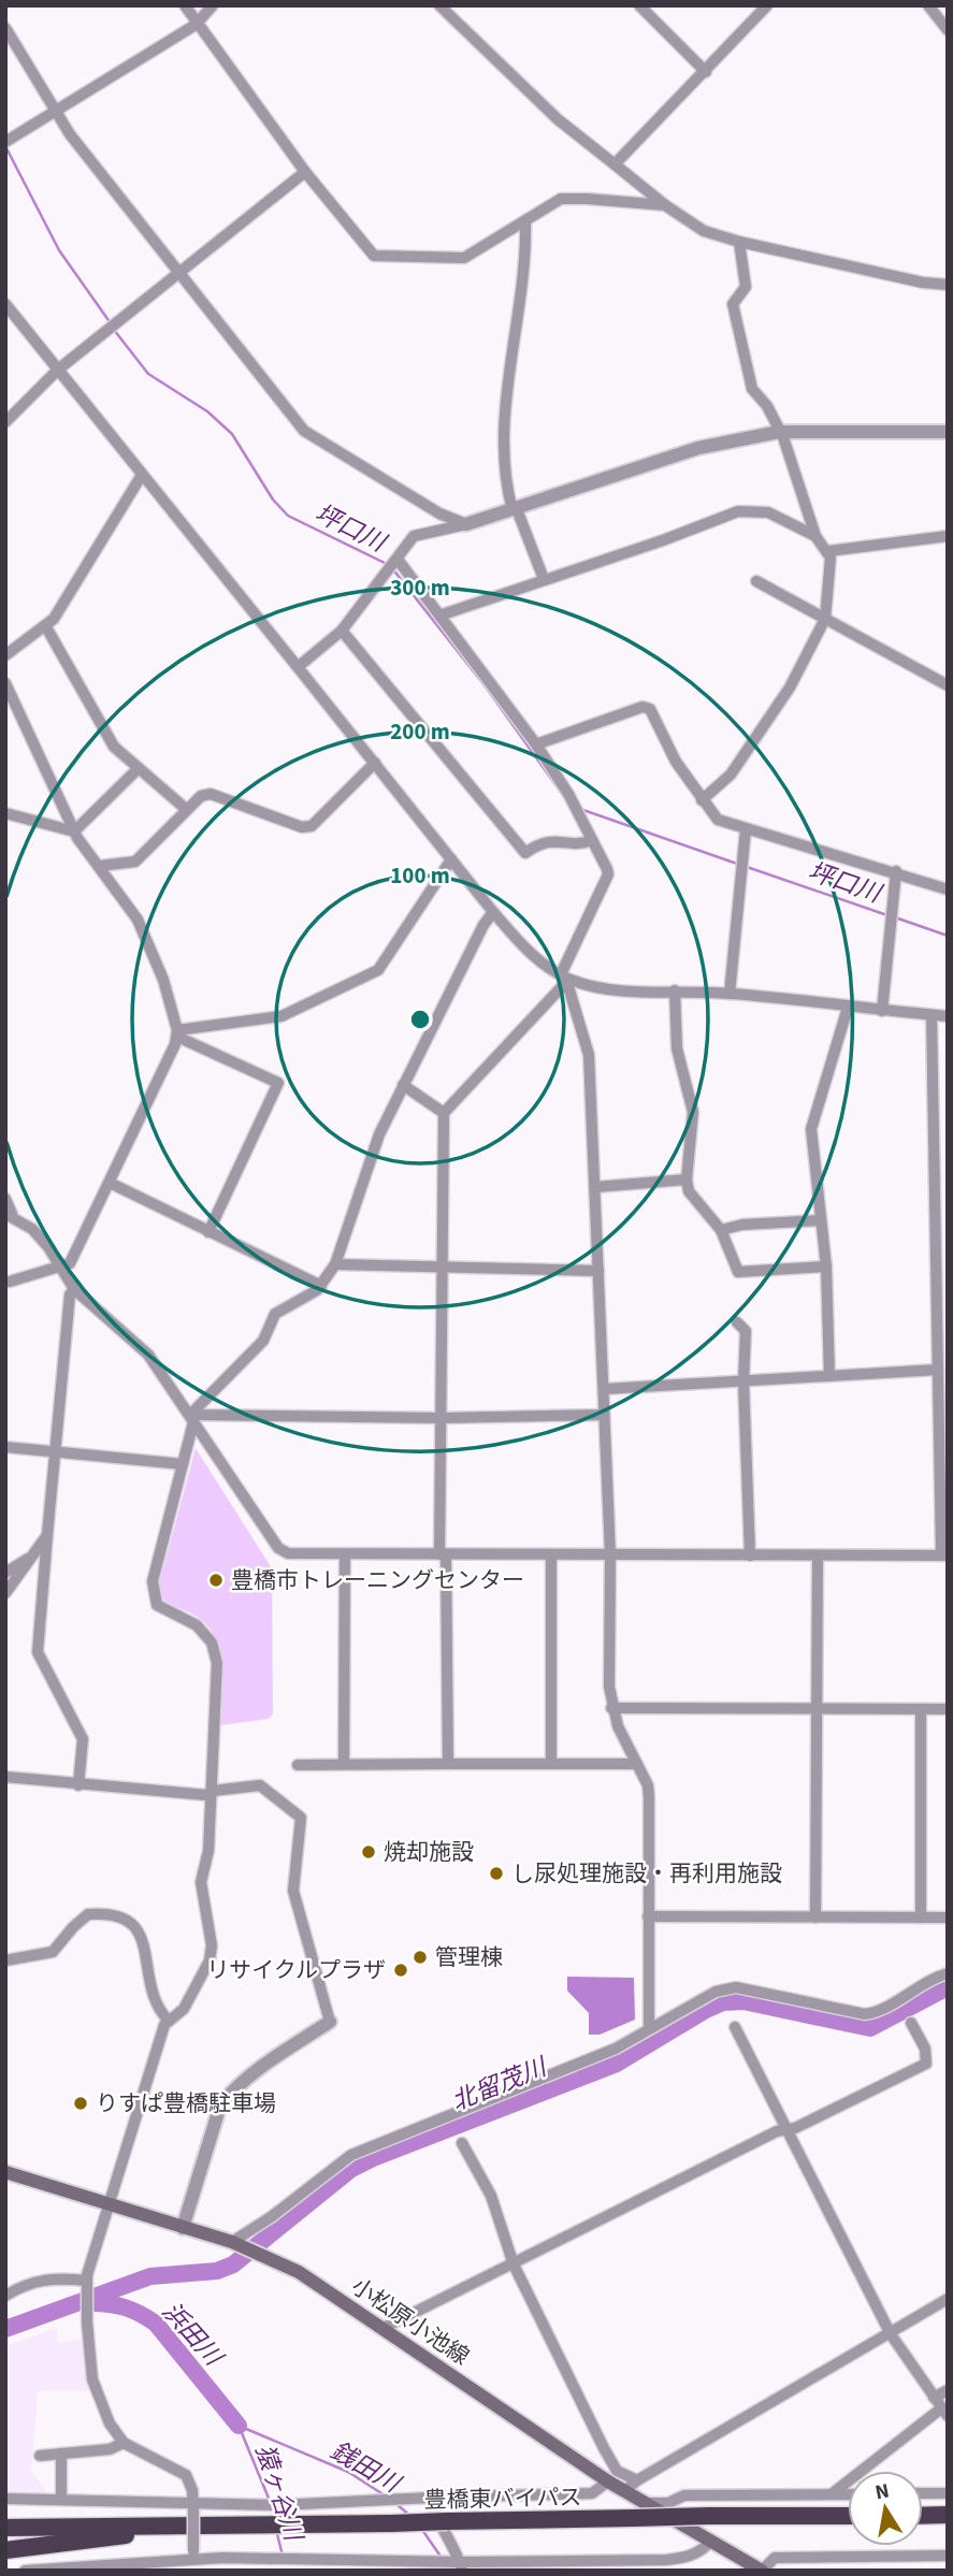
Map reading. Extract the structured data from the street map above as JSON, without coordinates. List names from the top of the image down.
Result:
{
  "streets": {
    "highway": ["豊橋東バイパス"],
    "main road": ["小松原小池線"]
  },
  "water": [
    "坪口川",
    "北留茂川",
    "浜田川",
    "銭田川",
    "猿ヶ谷川"
  ],
  "places": [
    "豊橋市トレーニングセンター",
    "焼却施設",
    "し尿処理施設・再利用施設",
    "管理棟",
    "リサイクルプラザ",
    "りすぱ豊橋駐車場"
  ],
  "north": "top",
  "rings": ["300 m", "200 m", "100 m"]
}
